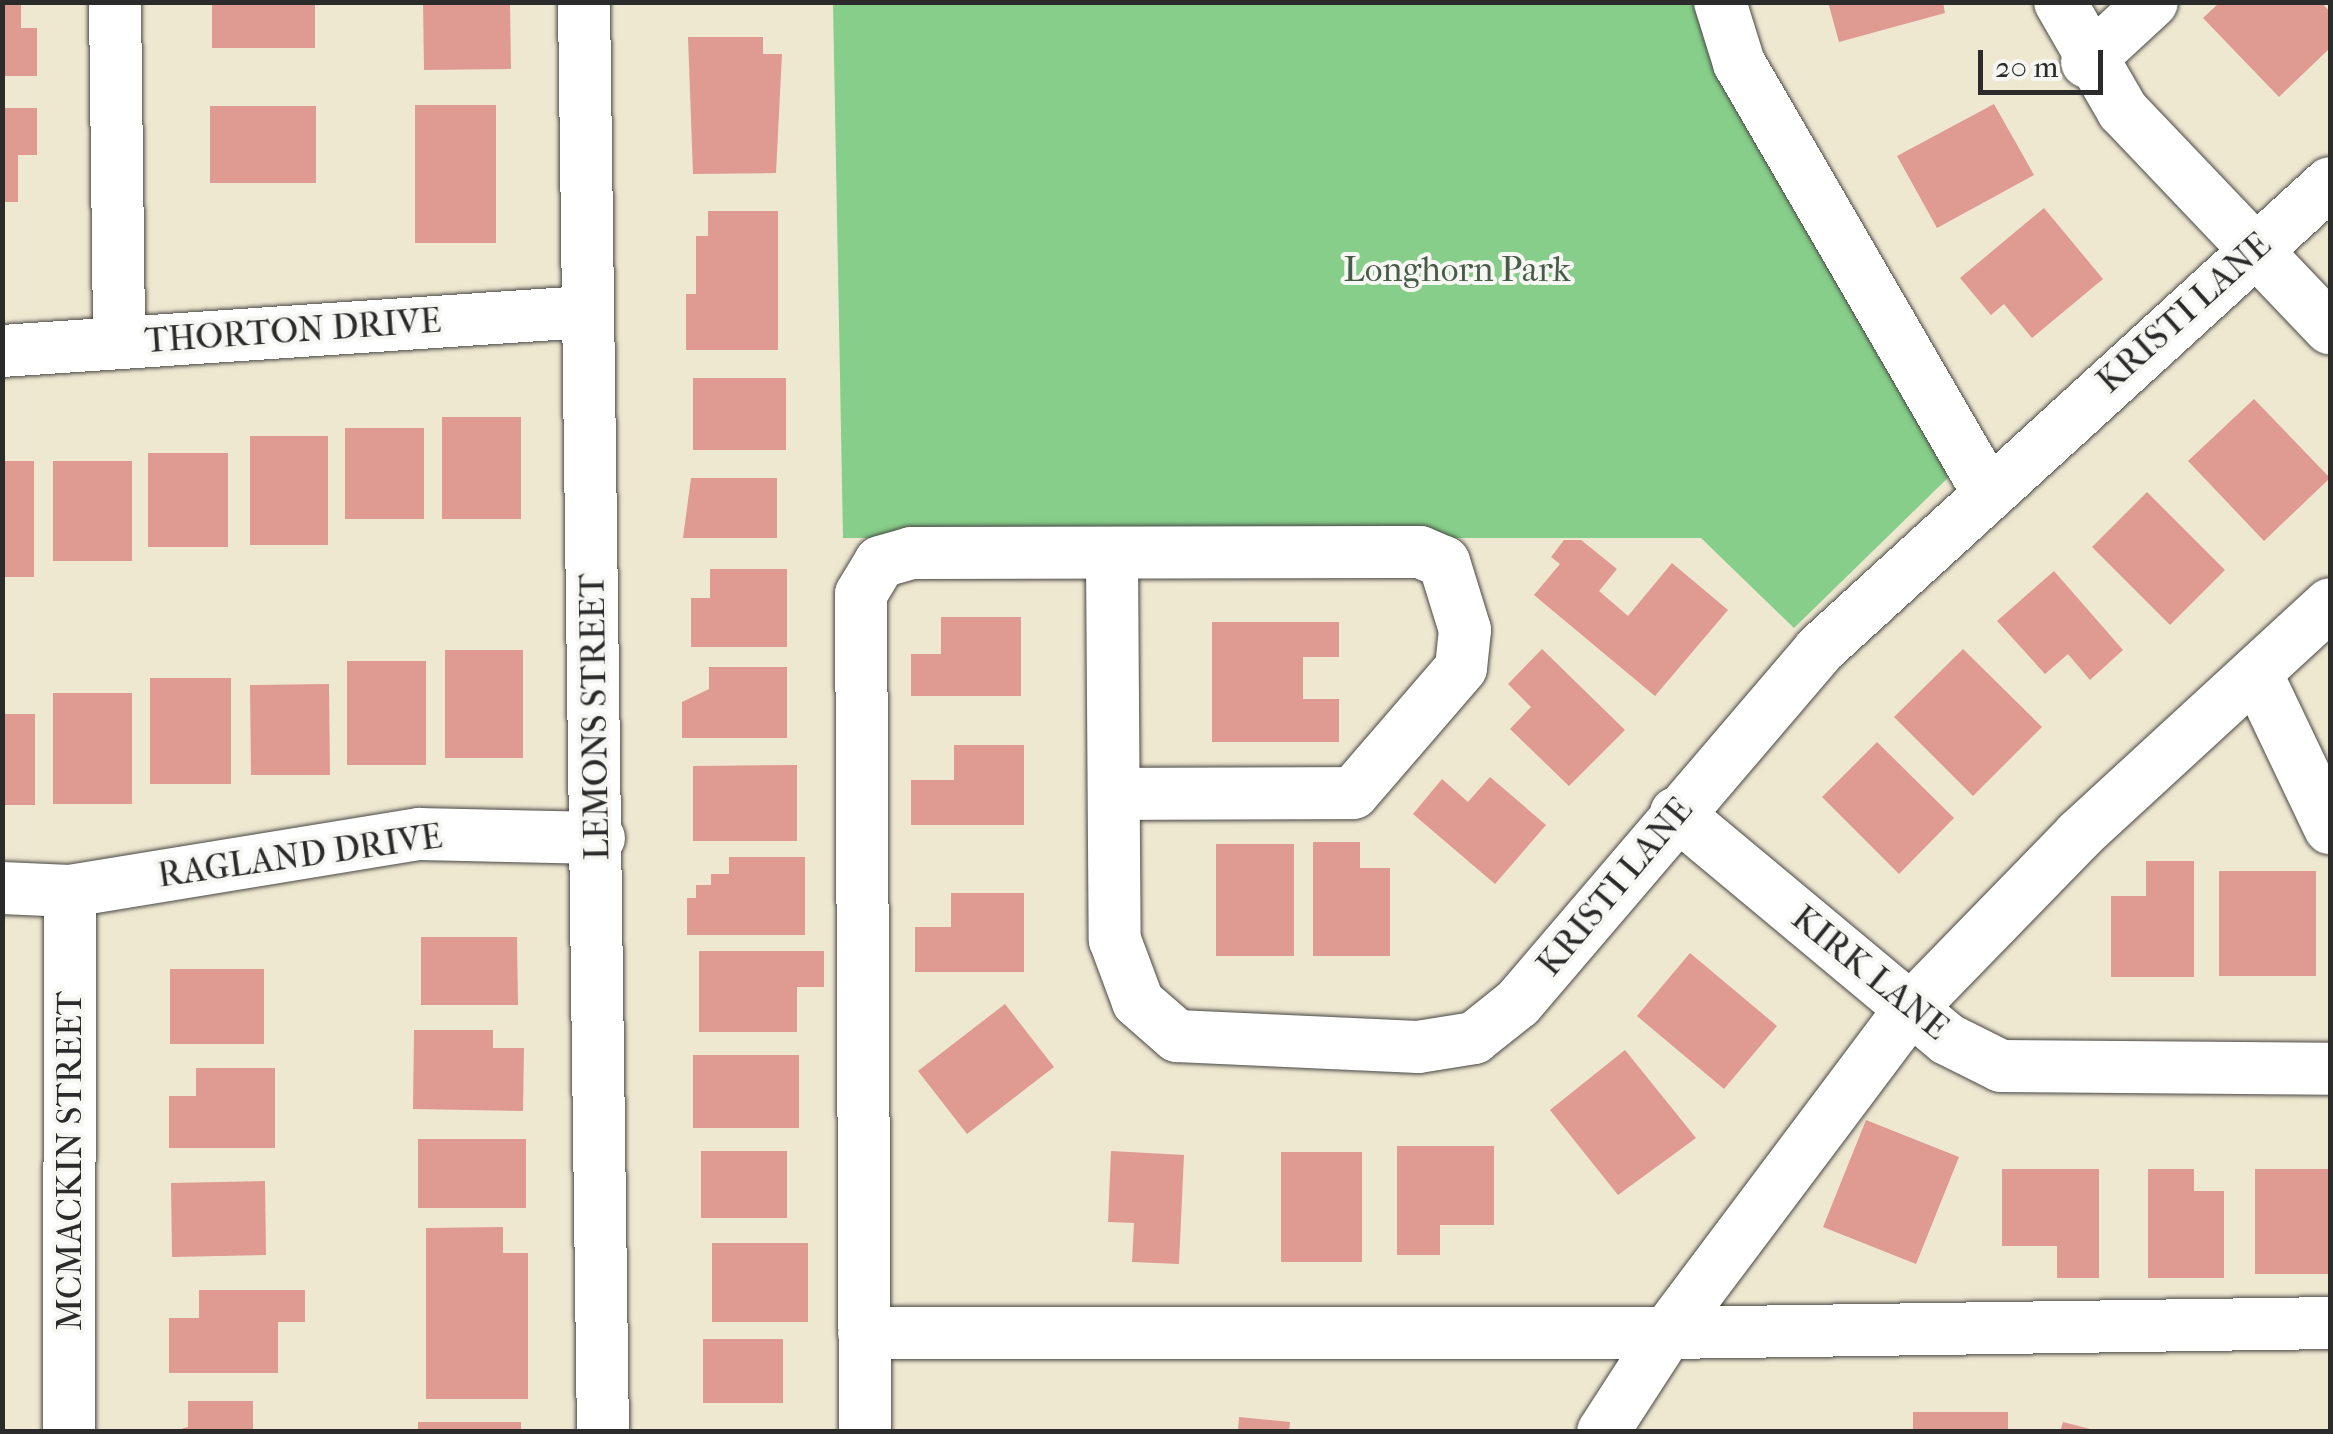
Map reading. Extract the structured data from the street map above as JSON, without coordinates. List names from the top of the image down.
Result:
{
  "streets": {
    "street": [
      "KRISTI LANE",
      "THORTON DRIVE",
      "LEMONS STREET",
      "RAGLAND DRIVE",
      "KIRK LANE",
      "MCMACKIN STREET"
    ]
  },
  "crossings": [
    ["KRISTI LANE", "KIRK LANE"],
    ["THORTON DRIVE", "LEMONS STREET"],
    ["LEMONS STREET", "RAGLAND DRIVE"],
    ["RAGLAND DRIVE", "MCMACKIN STREET"]
  ],
  "parks": ["Longhorn Park"],
  "scale_bar": "20 m"
}
